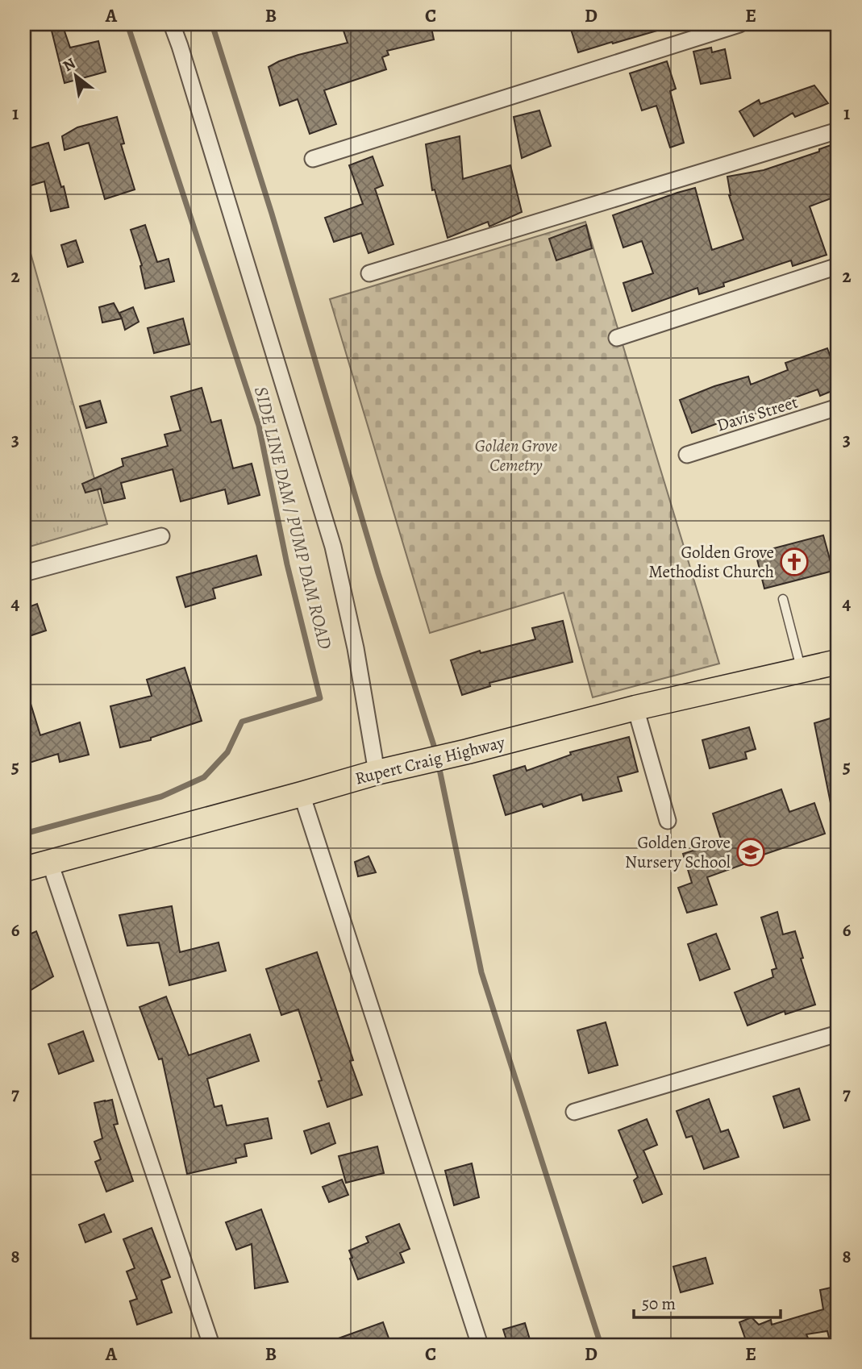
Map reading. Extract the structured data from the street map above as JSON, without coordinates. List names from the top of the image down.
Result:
{
  "streets": {
    "main road": ["Rupert Craig Highway"],
    "street": ["Davis Street"]
  },
  "water": ["SIDE LINE DAM / PUMP DAM ROAD"],
  "parks": ["Golden Grove Cemetry"],
  "places": {
    "church": ["Golden Grove Methodist Church"],
    "school or university": ["Golden Grove Nursery School"]
  },
  "scale_bar": "50 m",
  "north": "top left",
  "grid": {
    "columns": [
      "A",
      "B",
      "C",
      "D",
      "E"
    ],
    "rows": [
      "1",
      "2",
      "3",
      "4",
      "5",
      "6",
      "7",
      "8"
    ]
  }
}
